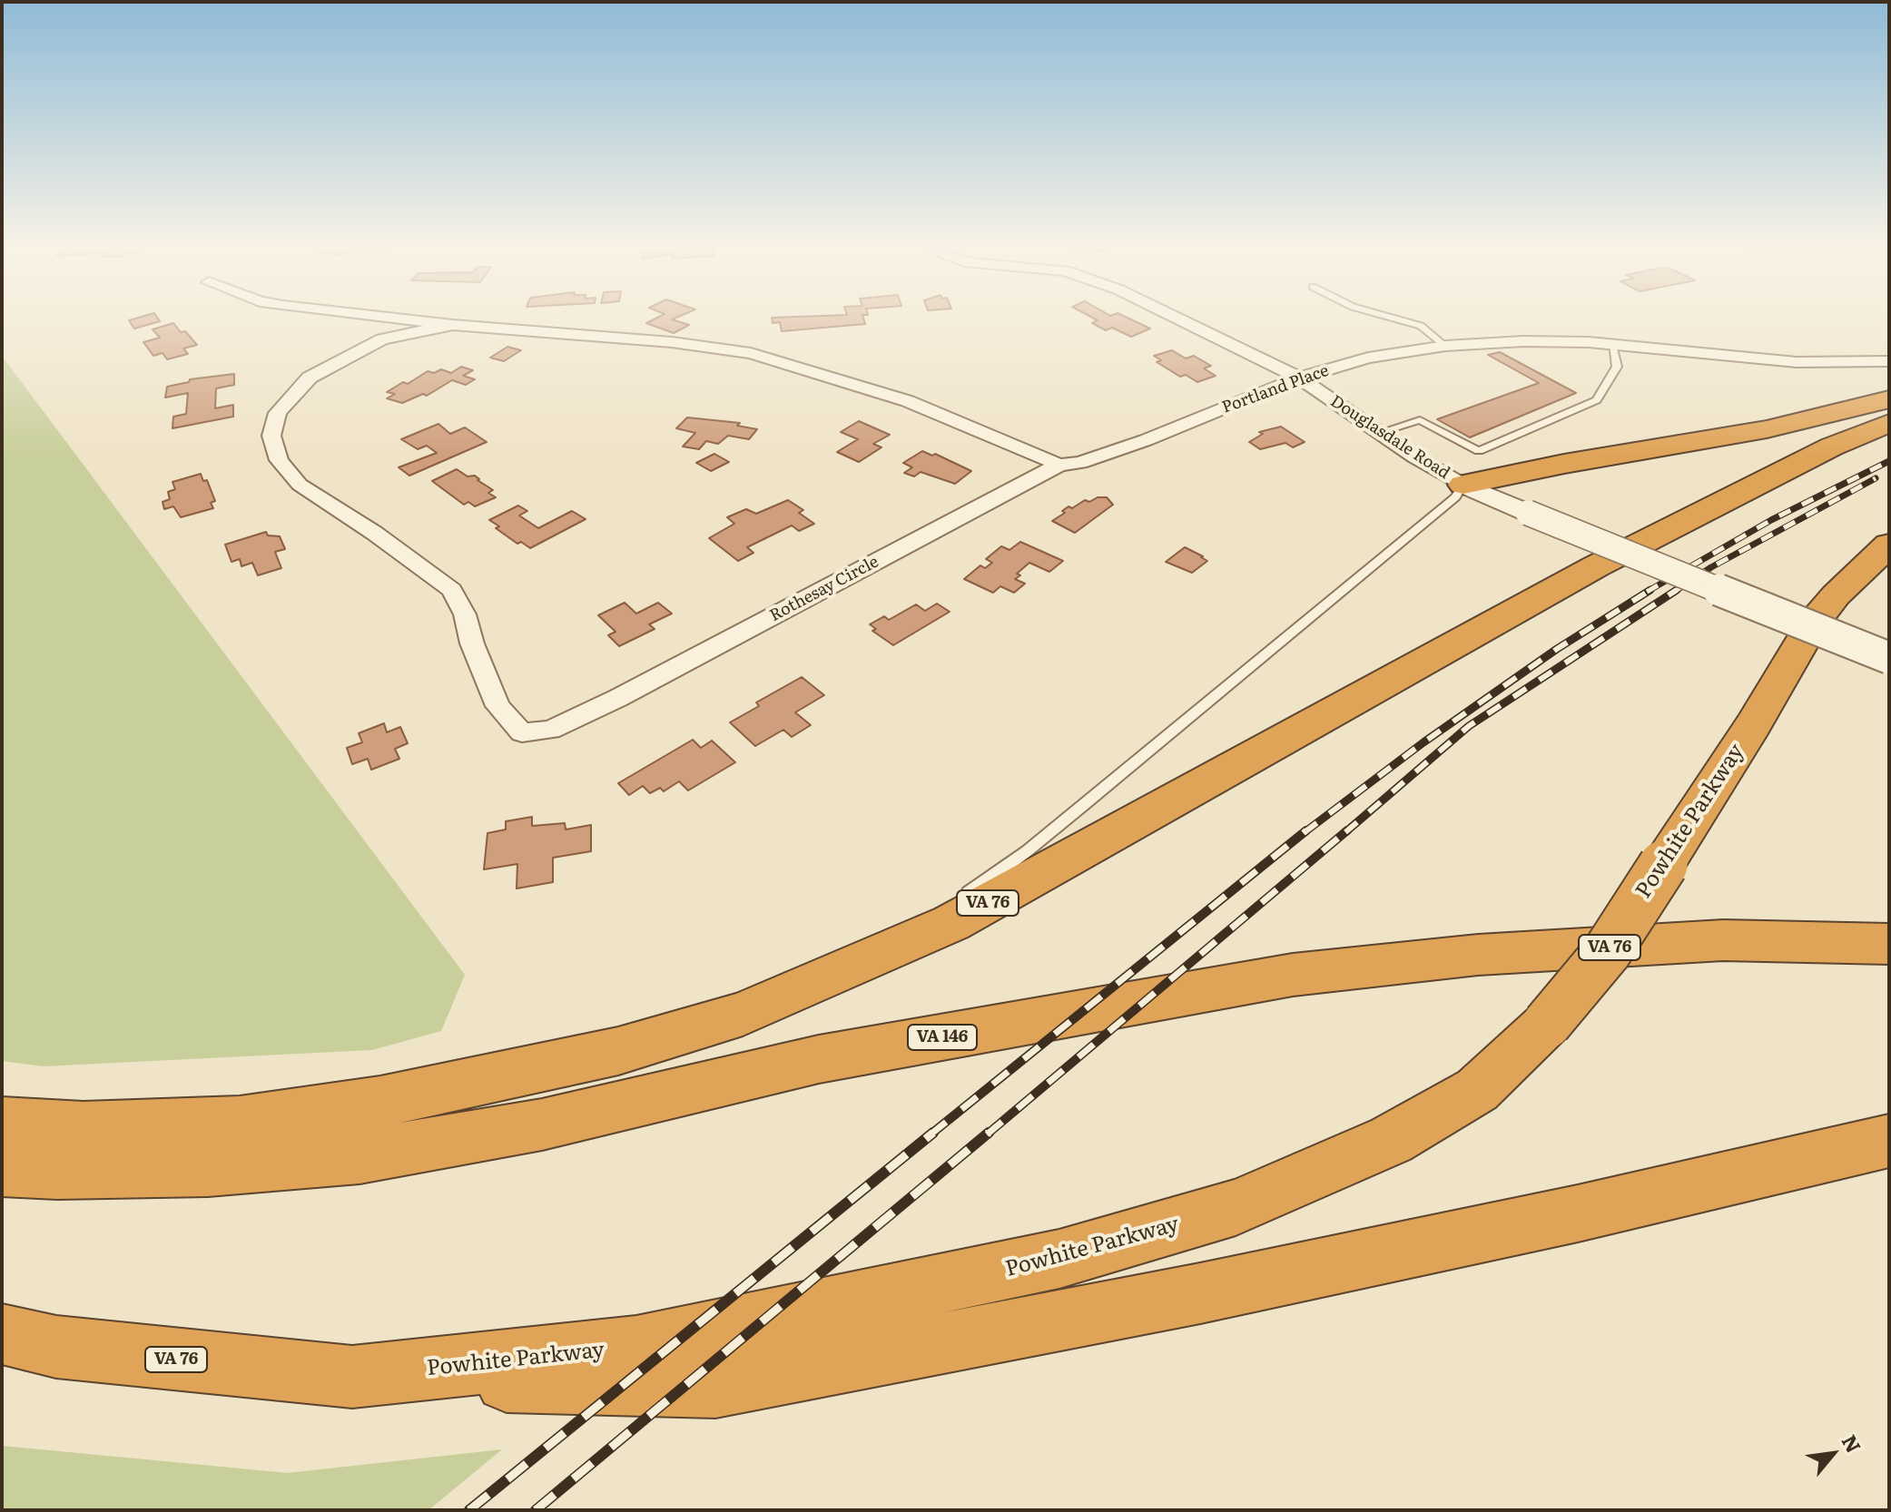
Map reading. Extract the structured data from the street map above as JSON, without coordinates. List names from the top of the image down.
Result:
{
  "streets": {
    "highway": ["Powhite Parkway", "VA 76", "VA 146"],
    "street": ["Portland Place", "Douglasdale Road", "Rothesay Circle"]
  },
  "crossings": [
    ["Portland Place", "Douglasdale Road"],
    ["Portland Place", "Rothesay Circle"]
  ],
  "north": "top right"
}
